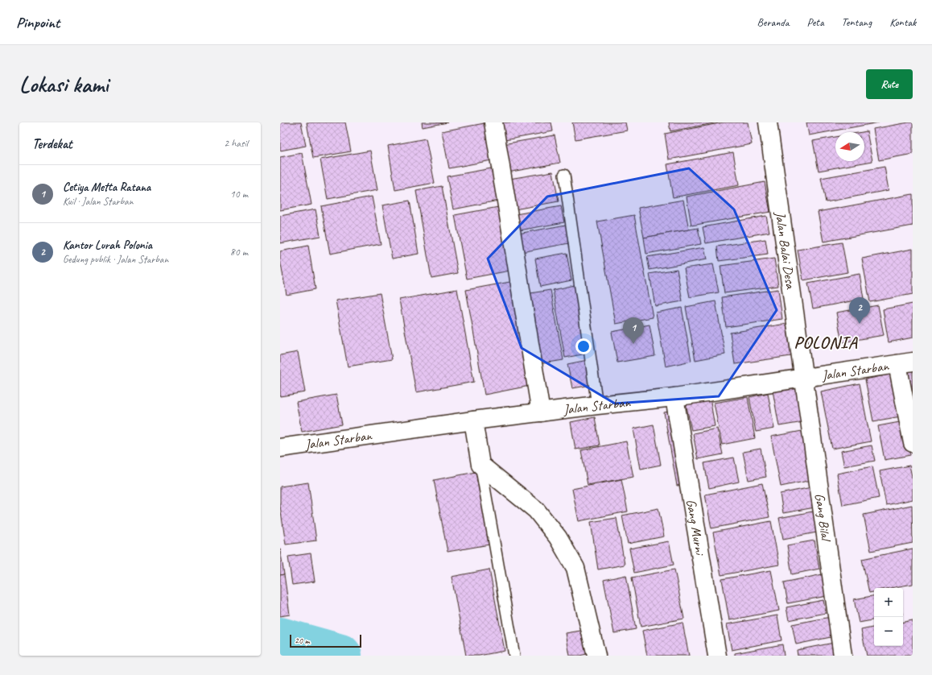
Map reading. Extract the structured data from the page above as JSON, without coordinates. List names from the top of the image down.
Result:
{
  "streets": {
    "street": [
      "Jalan Balai Desa",
      "Jalan Starban",
      "Gang Bilal",
      "Gang Murni"
    ]
  },
  "crossings": [
    ["Jalan Balai Desa", "Jalan Starban"],
    ["Jalan Balai Desa", "Gang Bilal"],
    ["Jalan Starban", "Gang Bilal"],
    ["Jalan Starban", "Gang Murni"]
  ],
  "districts": ["POLONIA"],
  "scale_bar": "20 m",
  "north": "left",
  "page": {
    "header": "Pinpoint",
    "nav": [
      "Beranda",
      "Peta",
      "Tentang",
      "Kontak"
    ],
    "buttons": "Rute",
    "title": "Lokasi kami",
    "heading": ["Terdekat", "2 hasil"],
    "list": [
      {
        "mark": "1",
        "name": "Cetiya Metta Ratana",
        "note": "Kuil · Jalan Starban",
        "value": "10 m"
      },
      {
        "mark": "2",
        "name": "Kantor Lurah Polonia",
        "note": "Gedung publik · Jalan Starban",
        "value": "80 m"
      }
    ],
    "pins": ["2", "1"],
    "map_buttons": ["+", "−"],
    "scale": "20 m"
  }
}
